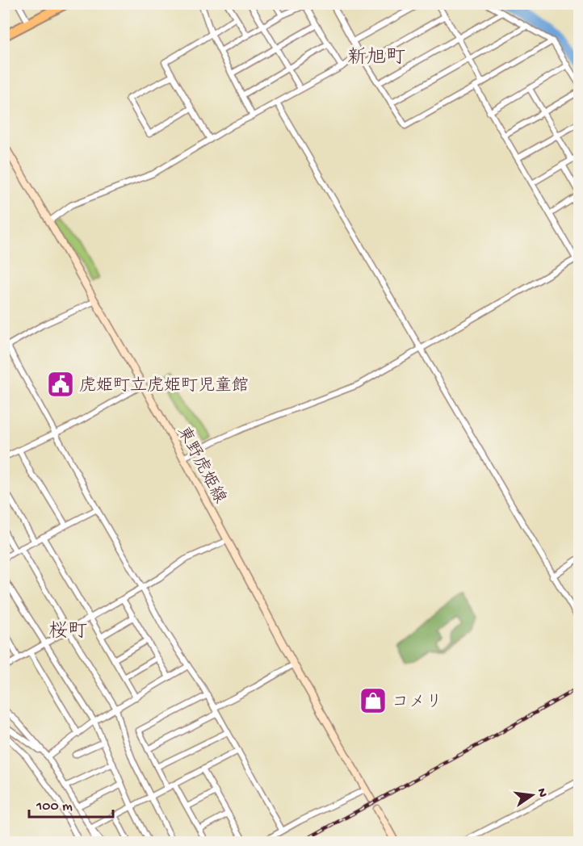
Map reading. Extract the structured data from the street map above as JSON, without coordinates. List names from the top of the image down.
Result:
{
  "streets": {
    "main road": ["東野虎姫線"]
  },
  "districts": ["新旭町", "桜町"],
  "places": {
    "public building": ["虎姫町立虎姫町児童館"],
    "shop": ["コメリ"]
  },
  "scale_bar": "100 m",
  "north": "right"
}
